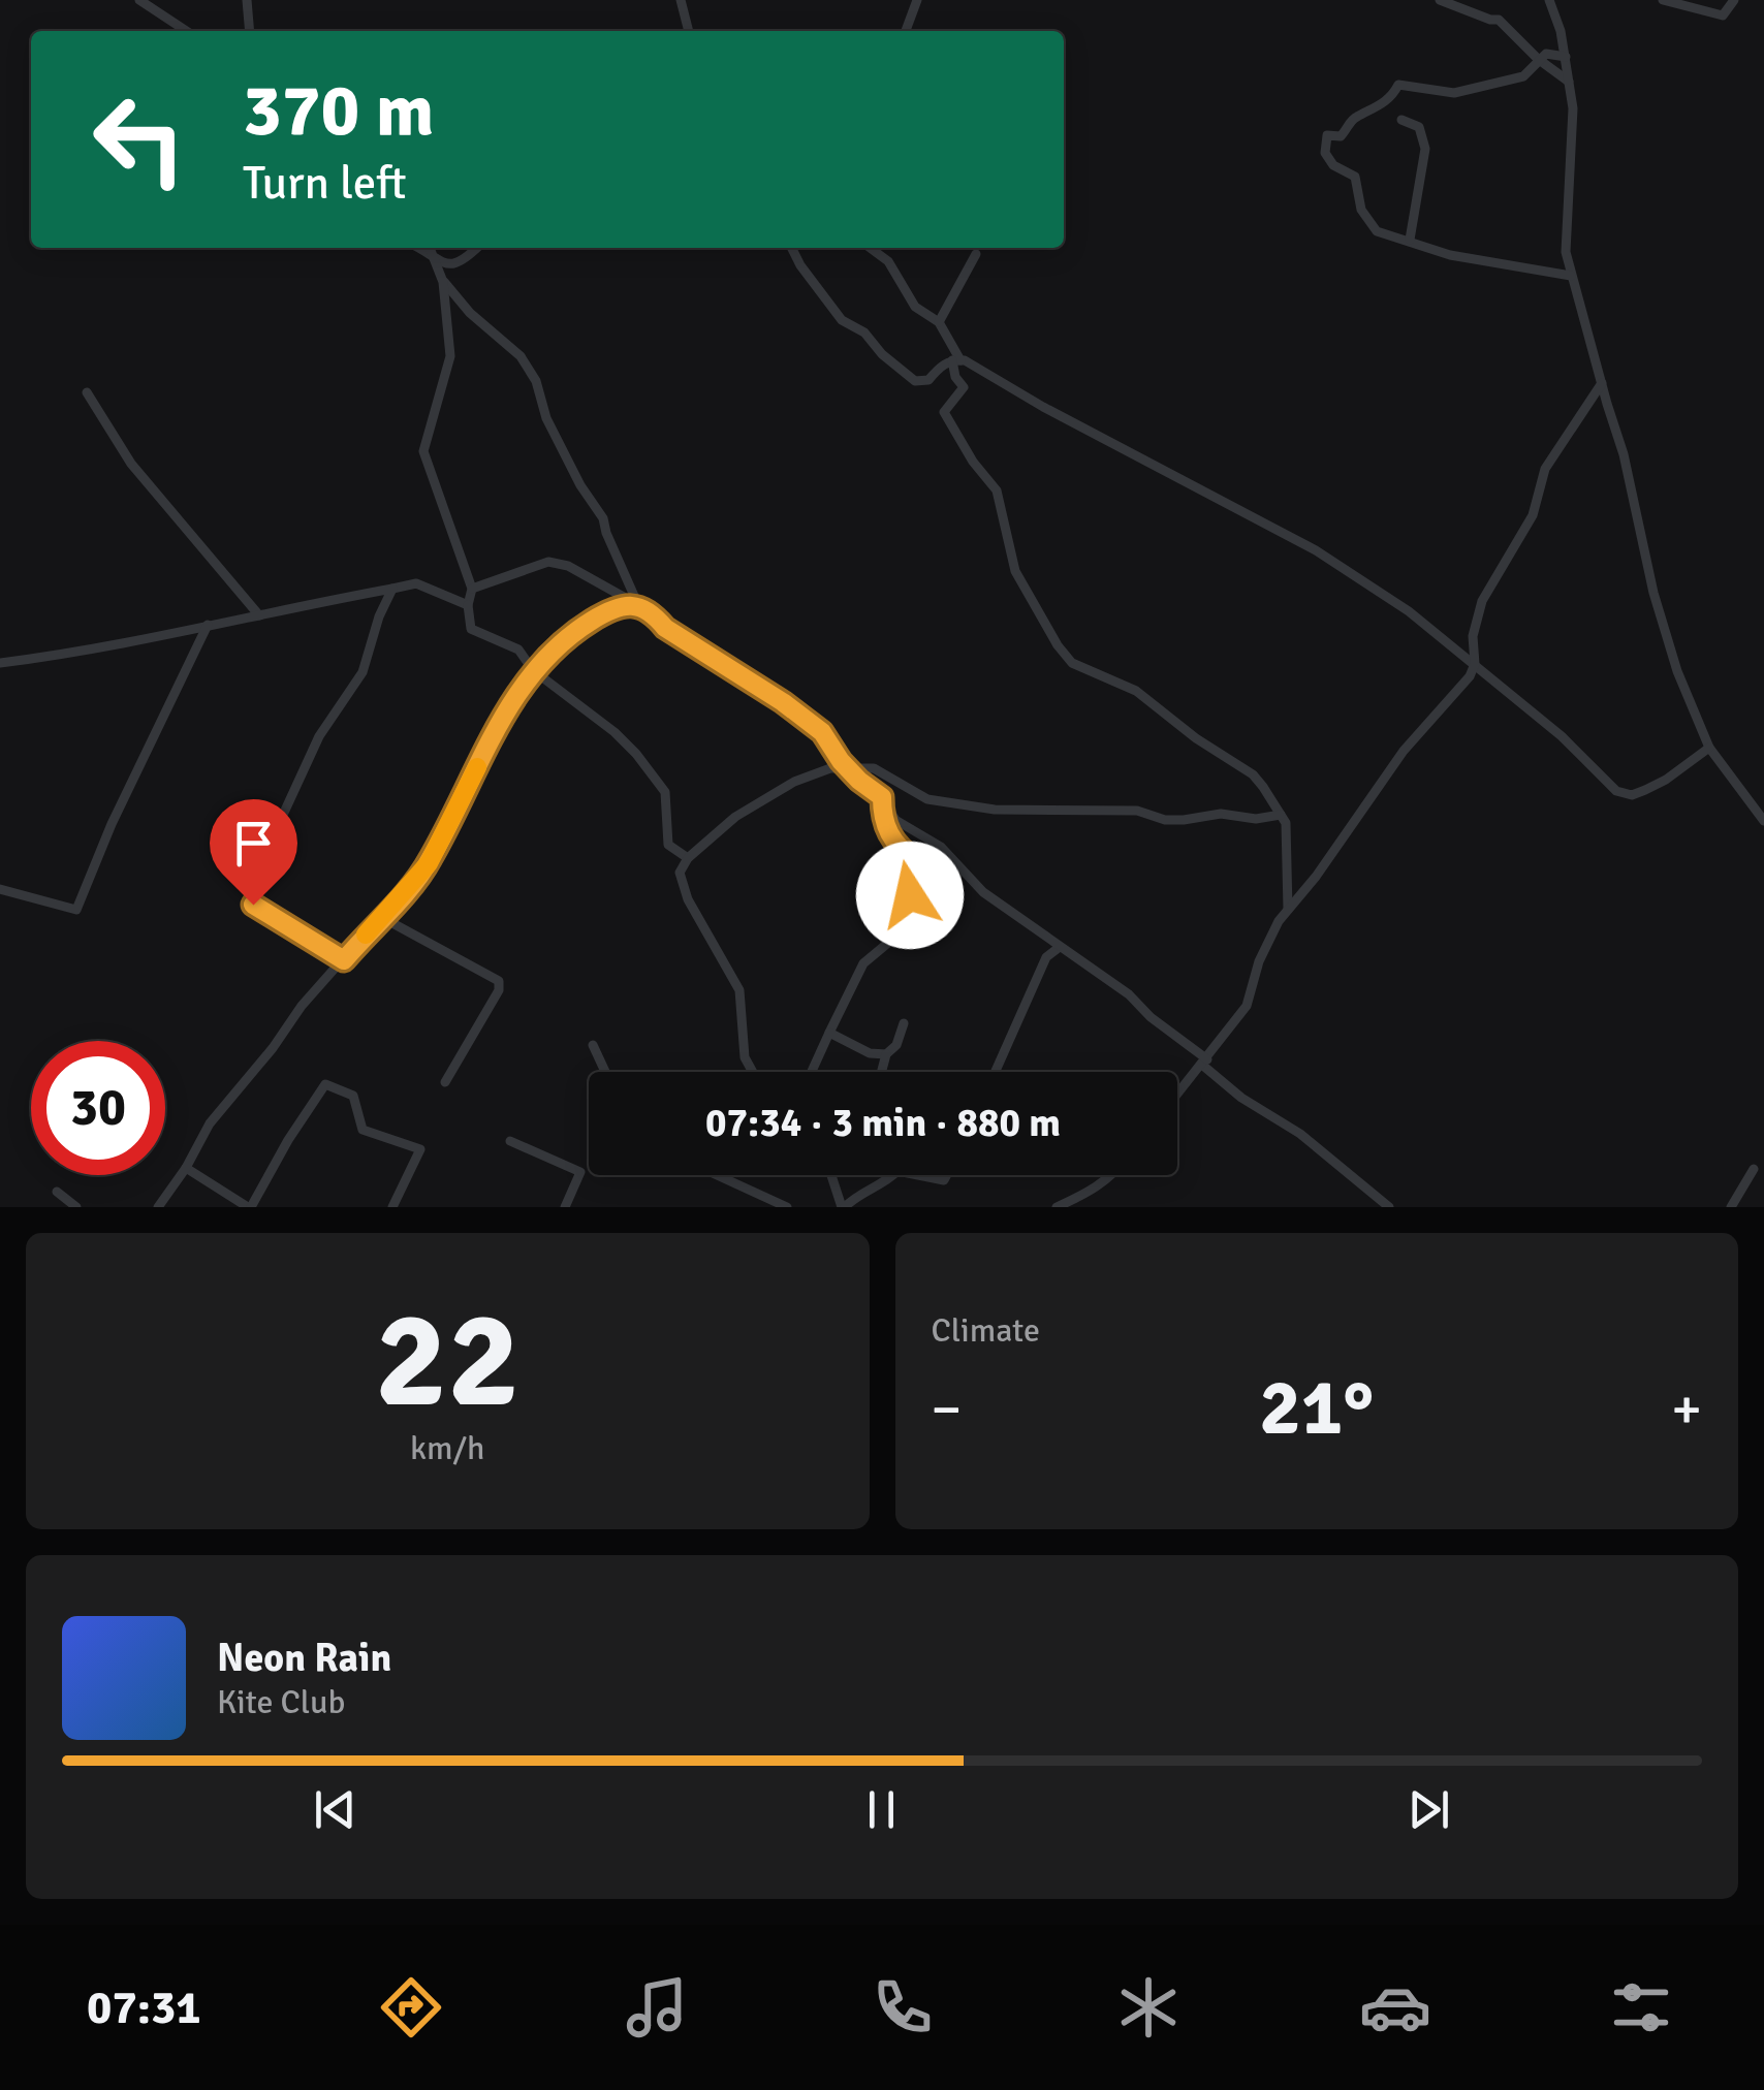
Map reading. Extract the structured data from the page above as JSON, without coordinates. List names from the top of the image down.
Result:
{
  "page": {
    "turn": ["370 m", "Turn left"],
    "limit": "30",
    "trip": "07:34 · 3 min · 880 m",
    "tile": [
      ["22", "km/h"],
      "Climate"
    ],
    "heat": ["−", "21°", "+"],
    "song": ["Neon Rain", "Kite Club"],
    "tabs": "07:31"
  }
}
